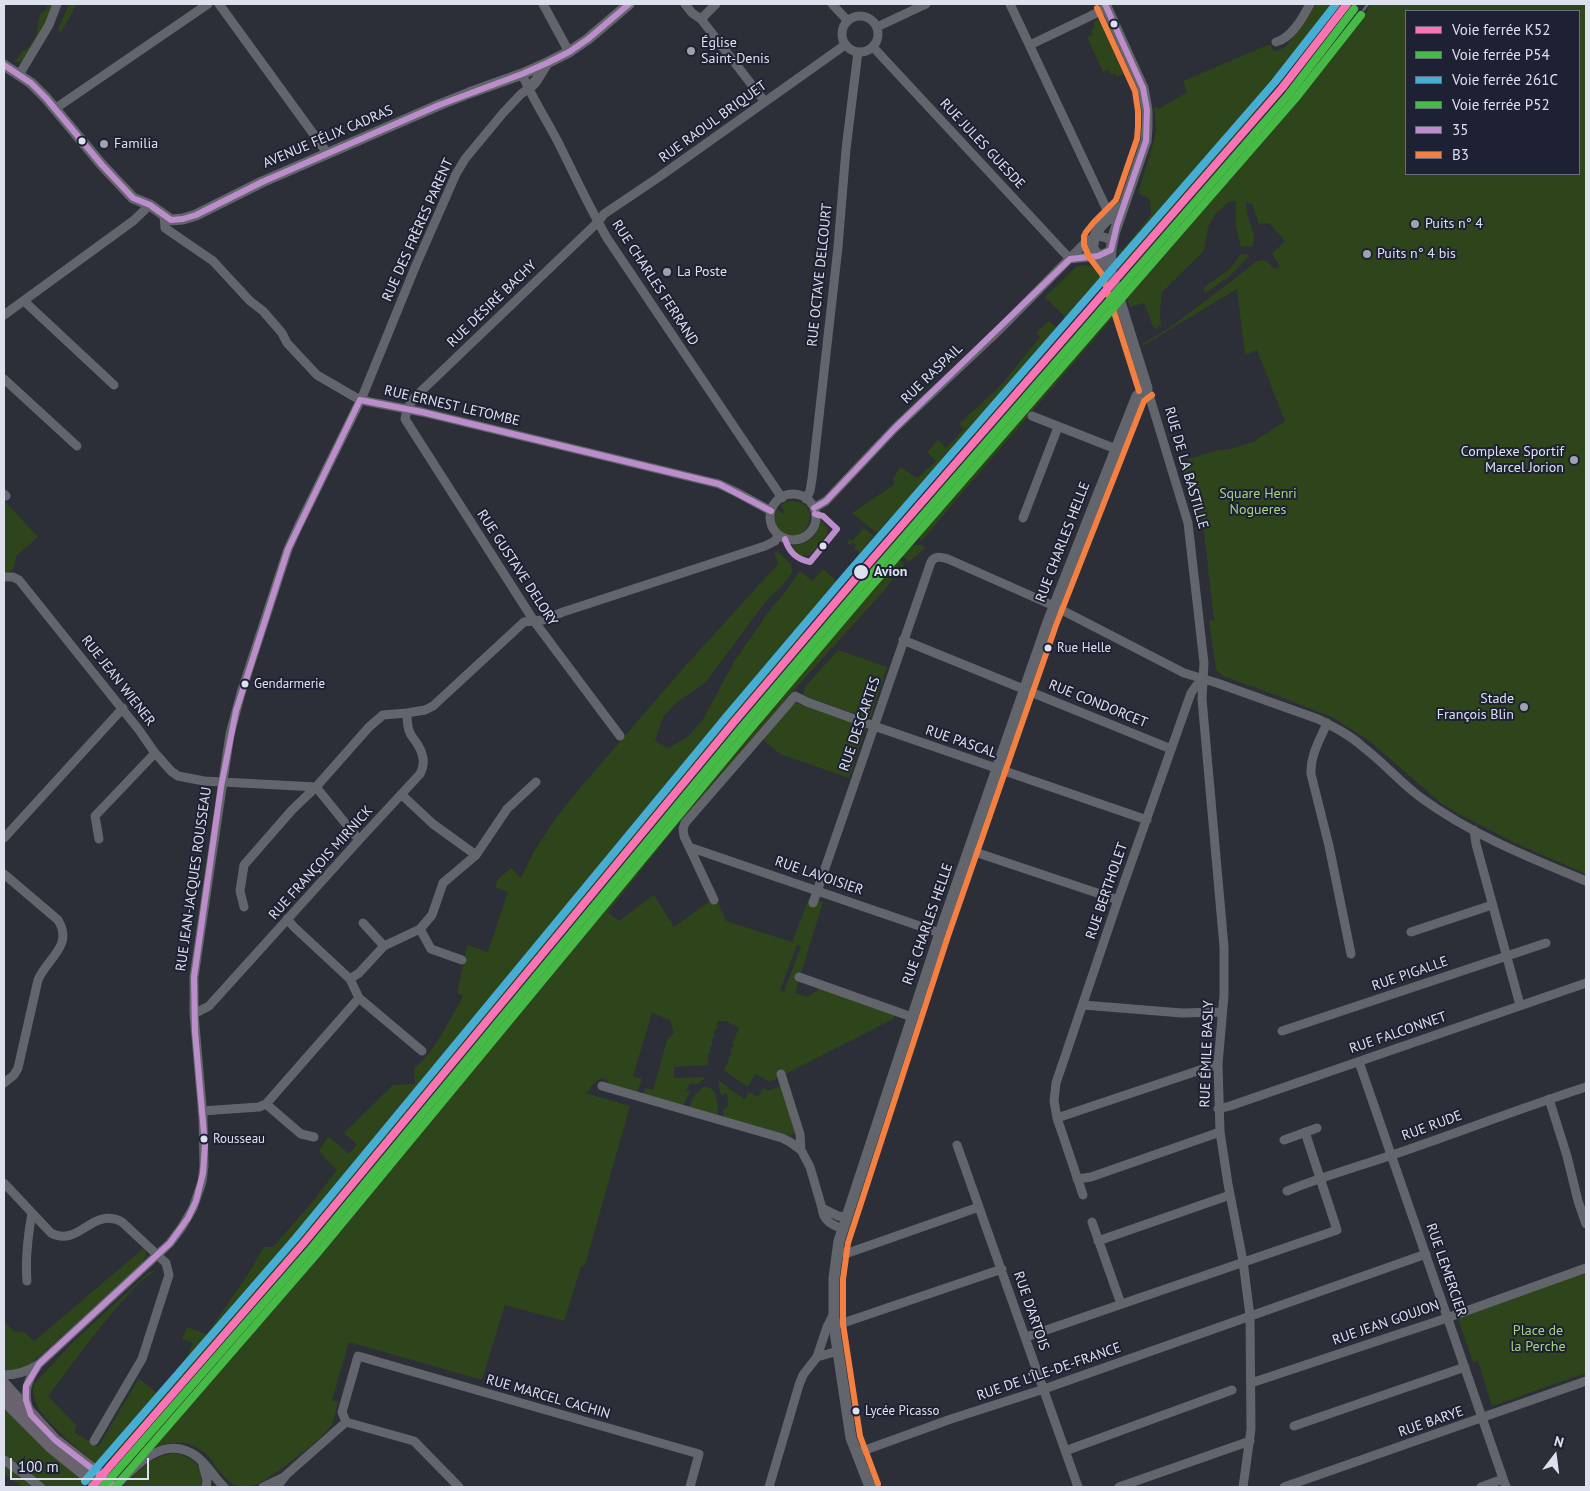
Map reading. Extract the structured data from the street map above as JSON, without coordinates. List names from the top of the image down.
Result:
{
  "streets": {
    "street": [
      "RUE RAOUL BRIQUET",
      "AVENUE FÉLIX CADRAS",
      "RUE JULES GUESDE",
      "RUE DES FRÈRES PARENT",
      "RUE OCTAVE DELCOURT",
      "RUE CHARLES FERRAND",
      "RUE DÉSIRÉ BACHY",
      "RUE RASPAIL",
      "RUE ERNEST LETOMBE",
      "RUE DE LA BASTILLE",
      "RUE CHARLES HELLE",
      "RUE GUSTAVE DELORY",
      "RUE JEAN WIENER",
      "RUE CONDORCET",
      "RUE DESCARTES",
      "RUE PASCAL",
      "RUE FRANÇOIS MIRNICK",
      "RUE LAVOISIER",
      "RUE JEAN-JACQUES ROUSSEAU",
      "RUE BERTHOLET",
      "RUE PIGALLE",
      "RUE FALCONNET",
      "RUE ÉMILE BASLY",
      "RUE RUDE",
      "RUE LEMERCIER",
      "RUE D'ARTOIS",
      "RUE JEAN GOUJON",
      "RUE DE L'ÎLE-DE-FRANCE",
      "RUE MARCEL CACHIN",
      "RUE BARYE"
    ]
  },
  "crossings": [
    ["RUE RAOUL BRIQUET", "RUE JULES GUESDE"],
    ["RUE RAOUL BRIQUET", "RUE OCTAVE DELCOURT"],
    ["RUE RAOUL BRIQUET", "RUE CHARLES FERRAND"],
    ["RUE RAOUL BRIQUET", "RUE DÉSIRÉ BACHY"],
    ["AVENUE FÉLIX CADRAS", "RUE CHARLES FERRAND"],
    ["AVENUE FÉLIX CADRAS", "RUE ERNEST LETOMBE"],
    ["RUE JULES GUESDE", "RUE OCTAVE DELCOURT"],
    ["RUE JULES GUESDE", "RUE RASPAIL"],
    ["RUE DES FRÈRES PARENT", "RUE CHARLES FERRAND"],
    ["RUE DES FRÈRES PARENT", "RUE ERNEST LETOMBE"],
    ["RUE DES FRÈRES PARENT", "RUE JEAN-JACQUES ROUSSEAU"],
    ["RUE OCTAVE DELCOURT", "RUE CHARLES FERRAND"],
    ["RUE OCTAVE DELCOURT", "RUE RASPAIL"],
    ["RUE OCTAVE DELCOURT", "RUE ERNEST LETOMBE"],
    ["RUE CHARLES FERRAND", "RUE DÉSIRÉ BACHY"],
    ["RUE CHARLES FERRAND", "RUE RASPAIL"],
    ["RUE CHARLES FERRAND", "RUE ERNEST LETOMBE"],
    ["RUE DÉSIRÉ BACHY", "RUE ERNEST LETOMBE"],
    ["RUE DÉSIRÉ BACHY", "RUE GUSTAVE DELORY"],
    ["RUE RASPAIL", "RUE ERNEST LETOMBE"],
    ["RUE RASPAIL", "RUE DE LA BASTILLE"],
    ["RUE ERNEST LETOMBE", "RUE GUSTAVE DELORY"],
    ["RUE ERNEST LETOMBE", "RUE JEAN-JACQUES ROUSSEAU"],
    ["RUE DE LA BASTILLE", "RUE CHARLES HELLE"],
    ["RUE DE LA BASTILLE", "RUE BERTHOLET"],
    ["RUE DE LA BASTILLE", "RUE ÉMILE BASLY"],
    ["RUE CHARLES HELLE", "RUE CONDORCET"],
    ["RUE CHARLES HELLE", "RUE DESCARTES"],
    ["RUE CHARLES HELLE", "RUE PASCAL"],
    ["RUE CHARLES HELLE", "RUE LAVOISIER"],
    ["RUE CHARLES HELLE", "RUE DE L'ÎLE-DE-FRANCE"],
    ["RUE JEAN WIENER", "RUE JEAN-JACQUES ROUSSEAU"],
    ["RUE CONDORCET", "RUE DESCARTES"],
    ["RUE CONDORCET", "RUE BERTHOLET"],
    ["RUE DESCARTES", "RUE PASCAL"],
    ["RUE DESCARTES", "RUE LAVOISIER"],
    ["RUE PASCAL", "RUE LAVOISIER"],
    ["RUE PASCAL", "RUE BERTHOLET"],
    ["RUE FRANÇOIS MIRNICK", "RUE JEAN-JACQUES ROUSSEAU"],
    ["RUE BERTHOLET", "RUE ÉMILE BASLY"],
    ["RUE FALCONNET", "RUE ÉMILE BASLY"],
    ["RUE FALCONNET", "RUE LEMERCIER"],
    ["RUE ÉMILE BASLY", "RUE JEAN GOUJON"],
    ["RUE ÉMILE BASLY", "RUE DE L'ÎLE-DE-FRANCE"],
    ["RUE RUDE", "RUE LEMERCIER"],
    ["RUE LEMERCIER", "RUE JEAN GOUJON"],
    ["RUE LEMERCIER", "RUE DE L'ÎLE-DE-FRANCE"],
    ["RUE LEMERCIER", "RUE BARYE"],
    ["RUE D'ARTOIS", "RUE DE L'ÎLE-DE-FRANCE"]
  ],
  "parks": ["Square Henri Nogueres", "Place de la Perche"],
  "places": [
    "Église Saint-Denis",
    "Familia",
    "Puits n° 4",
    "Puits n° 4 bis",
    "La Poste",
    "Complexe Sportif Marcel Jorion",
    "Avion",
    "Rue Helle",
    "Gendarmerie",
    "Stade François Blin",
    "Rousseau",
    "Lycée Picasso"
  ],
  "lines": [
    "rail line K52",
    "rail line 261C",
    "transit line 35",
    "transit line B3",
    "rail line P54",
    "rail line P52"
  ],
  "legend": [
    "Voie ferrée K52",
    "Voie ferrée P54",
    "Voie ferrée 261C",
    "Voie ferrée P52",
    "35",
    "B3"
  ],
  "scale_bar": "100 m",
  "north": "top"
}
